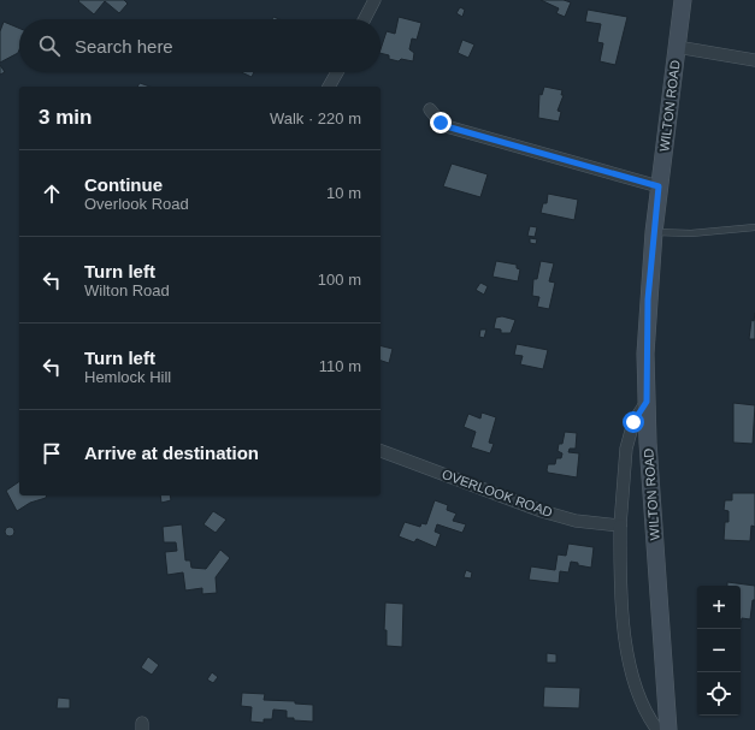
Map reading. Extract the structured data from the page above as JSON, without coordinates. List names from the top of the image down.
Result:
{
  "streets": {
    "main road": ["WILTON ROAD"],
    "street": ["OVERLOOK ROAD"]
  },
  "page": {
    "search": "Search here",
    "heading": ["3 min", "Walk · 220 m"],
    "list": [
      ["Continue", "Overlook Road", "10 m"],
      ["Turn left", "Wilton Road", "100 m"],
      ["Turn left", "Hemlock Hill", "110 m"],
      "Arrive at destination"
    ],
    "map_buttons": ["+", "−"]
  }
}
